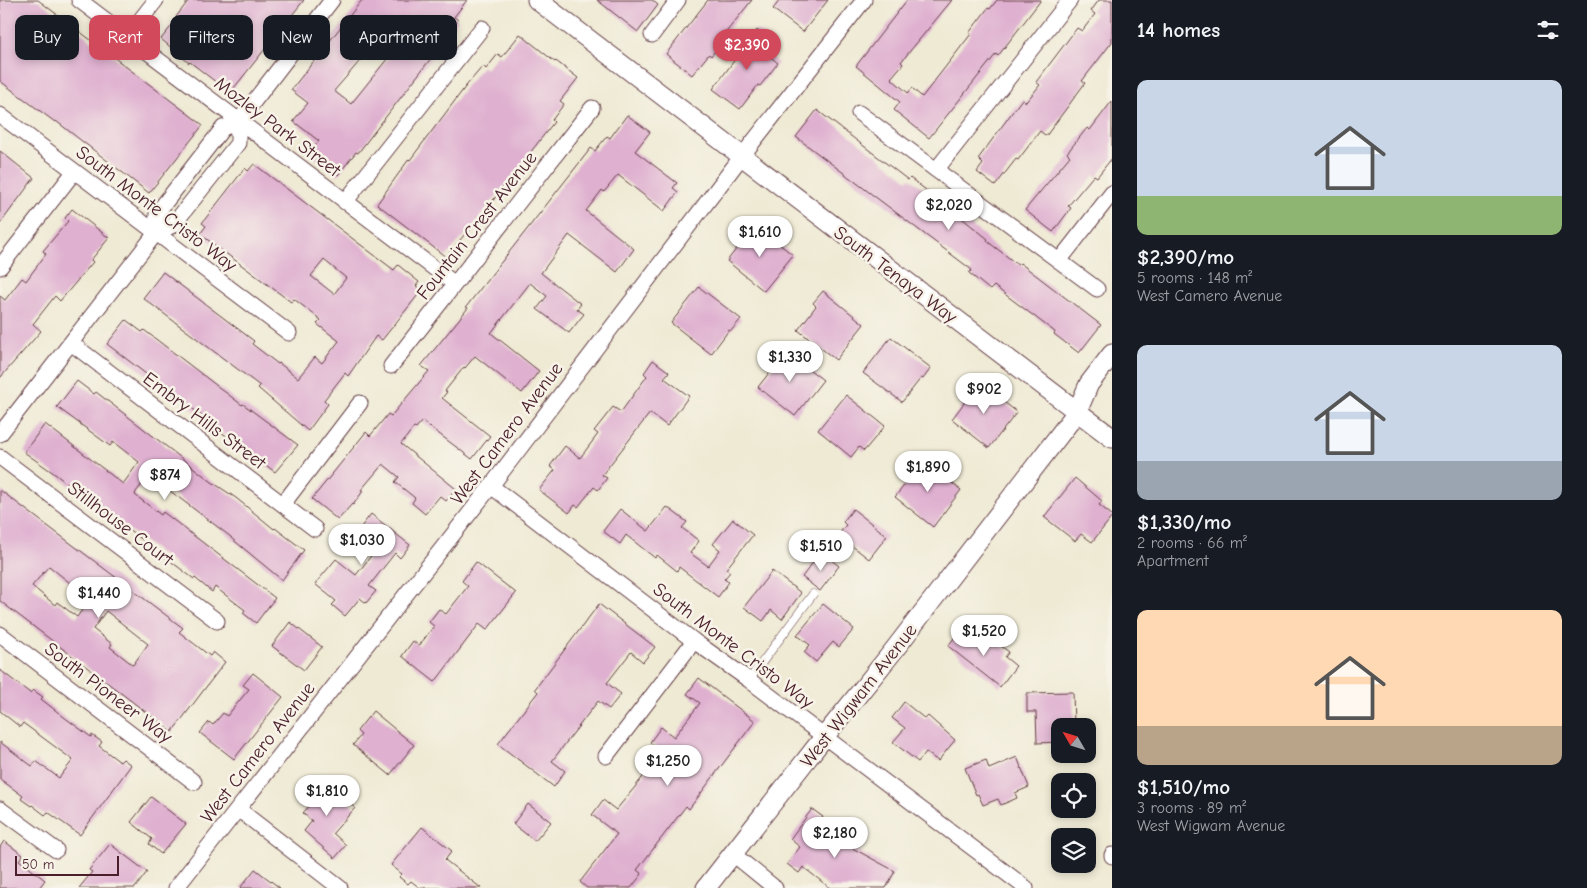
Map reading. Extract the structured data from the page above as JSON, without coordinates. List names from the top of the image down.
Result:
{
  "streets": {
    "street": [
      "Mozley Park Street",
      "South Monte Cristo Way",
      "Fountain Crest Avenue",
      "South Tenaya Way",
      "Embry Hills Street",
      "West Camero Avenue",
      "Stillhouse Court",
      "South Pioneer Way",
      "West Wigwam Avenue"
    ]
  },
  "crossings": [
    ["Mozley Park Street", "Fountain Crest Avenue"],
    ["South Monte Cristo Way", "West Camero Avenue"],
    ["South Monte Cristo Way", "West Wigwam Avenue"],
    ["South Tenaya Way", "West Camero Avenue"],
    ["South Tenaya Way", "West Wigwam Avenue"]
  ],
  "scale_bar": "50 m",
  "north": "top left",
  "page": {
    "heading": "14 homes",
    "chip": [
      "Buy",
      "Rent",
      "Filters",
      "New",
      "Apartment"
    ],
    "price": [
      "$2,390",
      "$2,020",
      "$1,610",
      "$1,330",
      "$902",
      "$1,890",
      "$874",
      "$1,030",
      "$1,510",
      "$1,440",
      "$1,520",
      "$1,250",
      "$1,810",
      "$2,180"
    ],
    "list": [
      {
        "name": "$2,390/mo",
        "note": "5 rooms · 148 m² · West Camero Avenue"
      },
      {
        "name": "$1,330/mo",
        "note": "2 rooms · 66 m² · Apartment"
      },
      {
        "name": "$1,510/mo",
        "note": "3 rooms · 89 m² · West Wigwam Avenue"
      }
    ],
    "scale": "50 m"
  }
}
